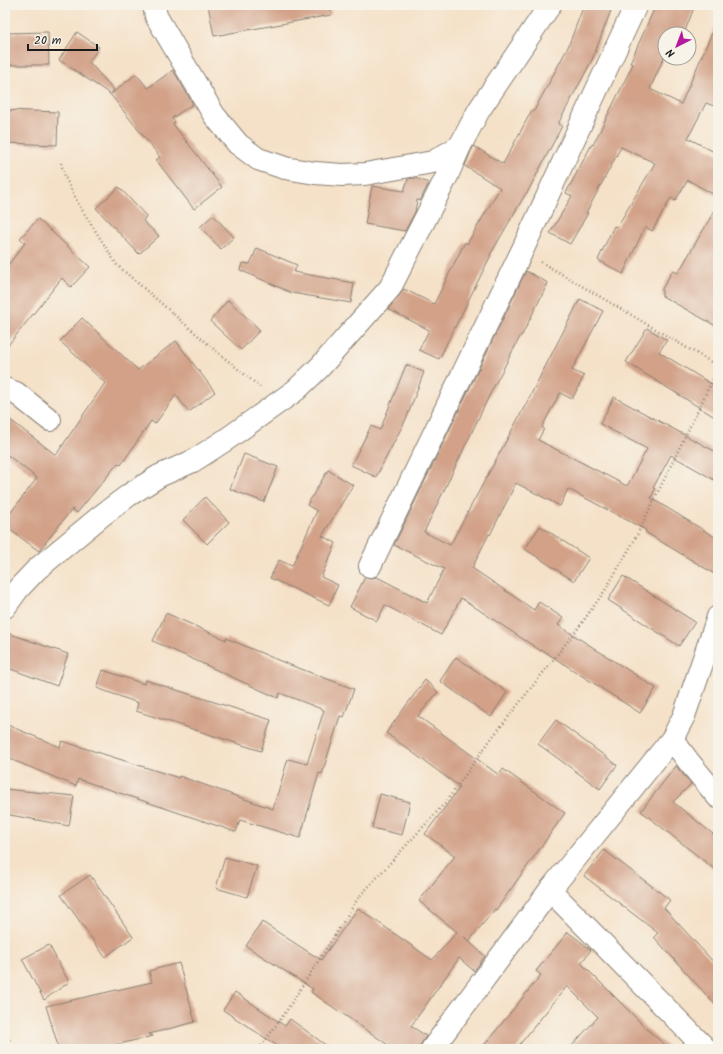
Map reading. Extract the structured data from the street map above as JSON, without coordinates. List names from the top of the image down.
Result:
{
  "scale_bar": "20 m",
  "north": "bottom left"
}
